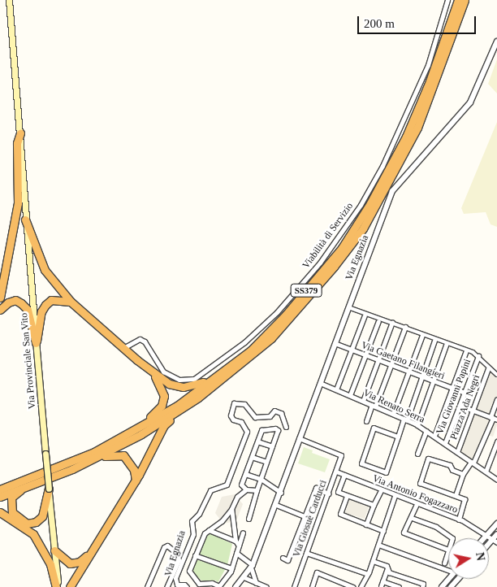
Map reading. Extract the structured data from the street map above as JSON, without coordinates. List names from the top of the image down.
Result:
{
  "streets": {
    "highway": ["SS379"],
    "main road": ["Via Provinciale San Vito"],
    "street": [
      "Viabilità di Servizio",
      "Via Egnazia",
      "Via Gaetano Filangieri",
      "Via Giovanni Papini",
      "Via Renato Serra",
      "Piazza Ada Negri",
      "Via Antonio Fogazzaro",
      "Via Giosuè Carducci"
    ]
  },
  "crossings": [
    ["Via Egnazia", "Via Gaetano Filangieri"],
    ["Via Egnazia", "Via Renato Serra"],
    ["Via Egnazia", "Via Giosuè Carducci"],
    ["Via Gaetano Filangieri", "Via Giovanni Papini"],
    ["Via Giovanni Papini", "Via Renato Serra"],
    ["Via Renato Serra", "Piazza Ada Negri"],
    ["Via Antonio Fogazzaro", "Via Giosuè Carducci"]
  ],
  "scale_bar": "200 m",
  "north": "right"
}
